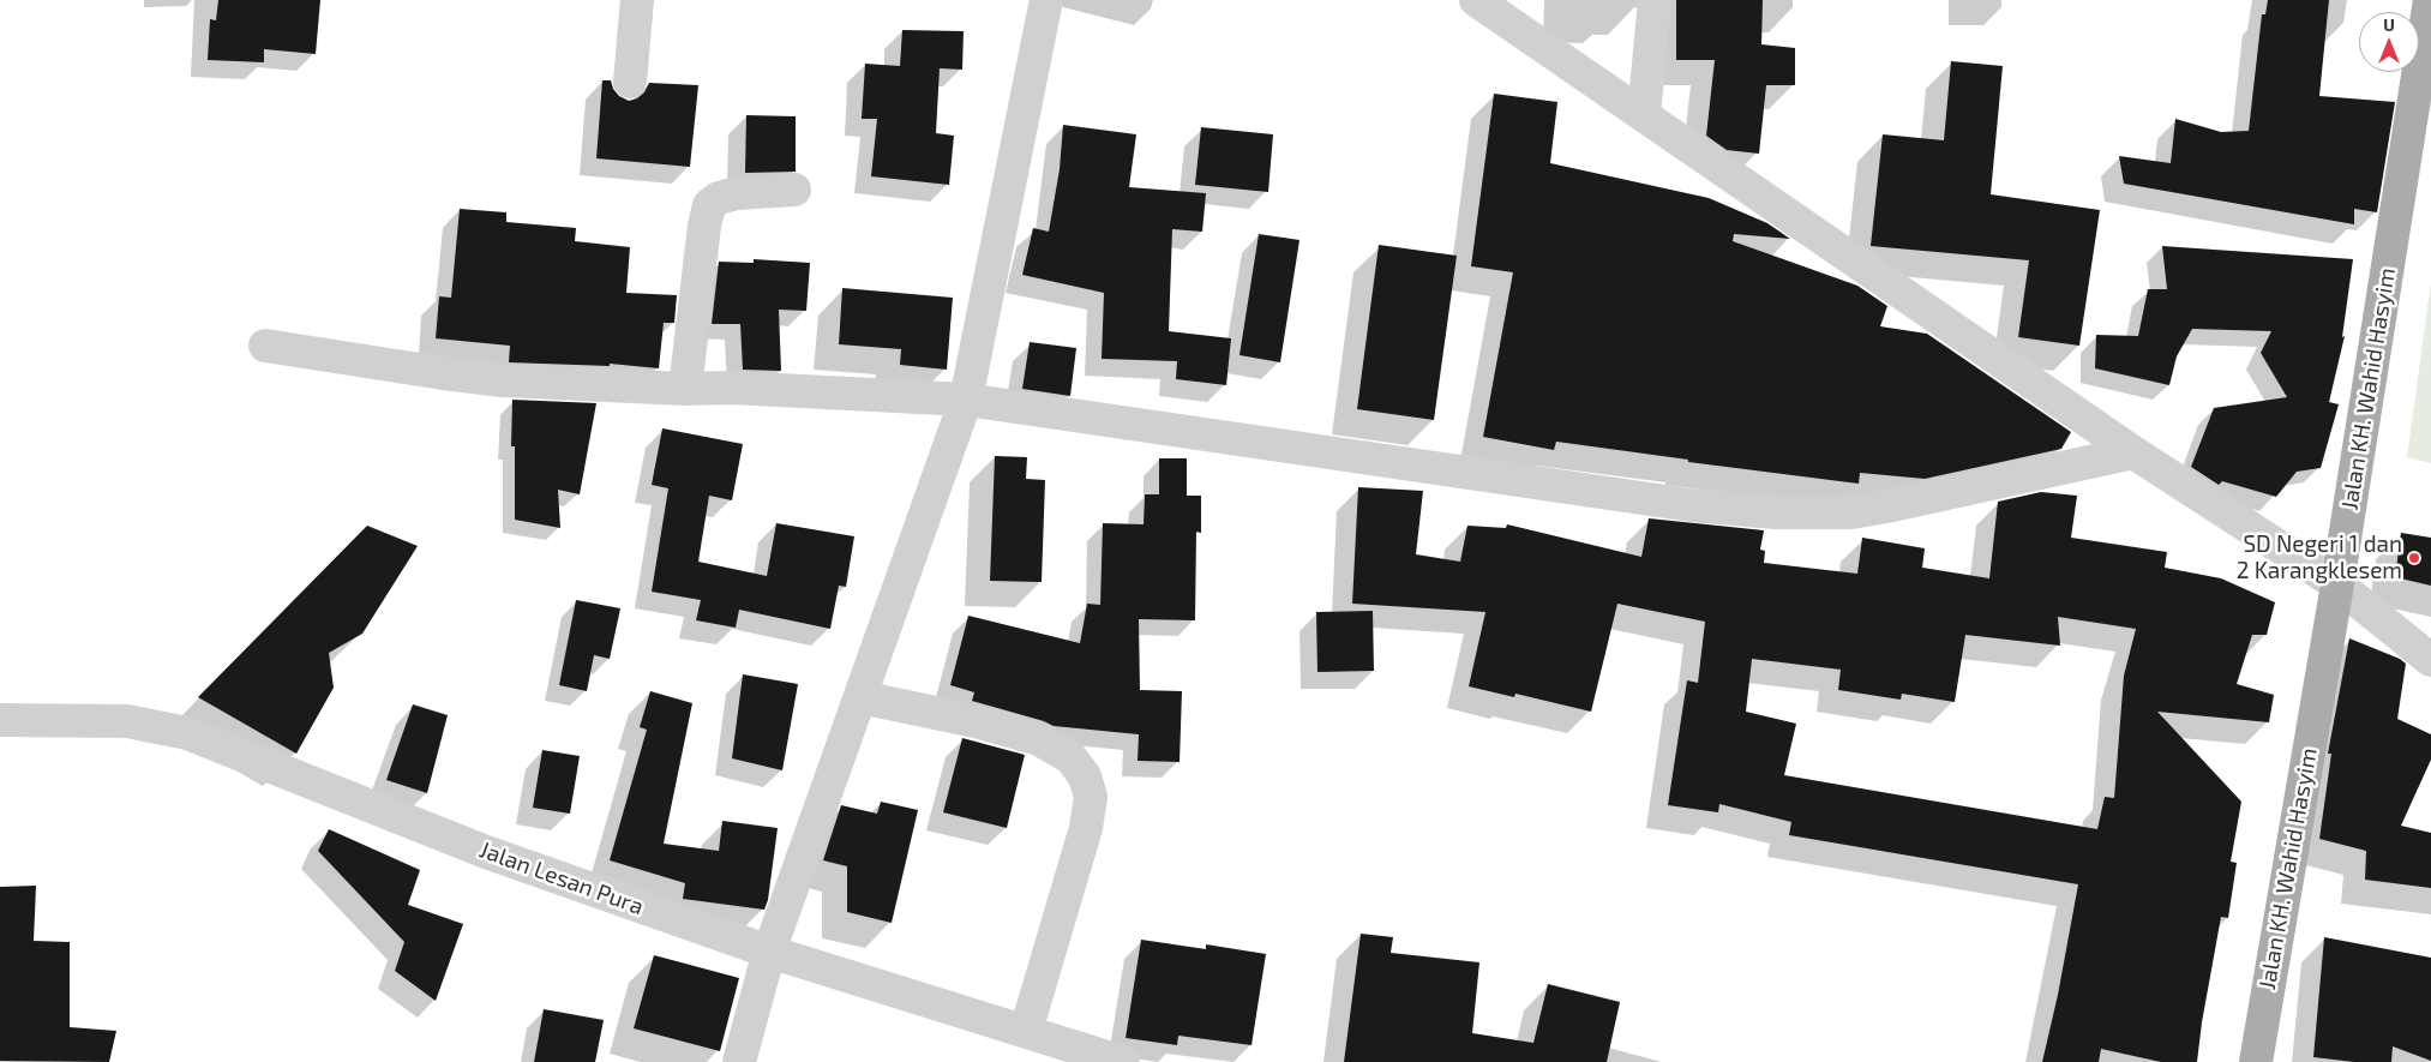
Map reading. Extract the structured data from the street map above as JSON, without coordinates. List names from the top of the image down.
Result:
{
  "streets": {
    "main road": ["Jalan KH. Wahid Hasyim"],
    "street": ["Jalan Lesan Pura"]
  },
  "places": ["SD Negeri 1 dan 2 Karangklesem"],
  "north": "top"
}
